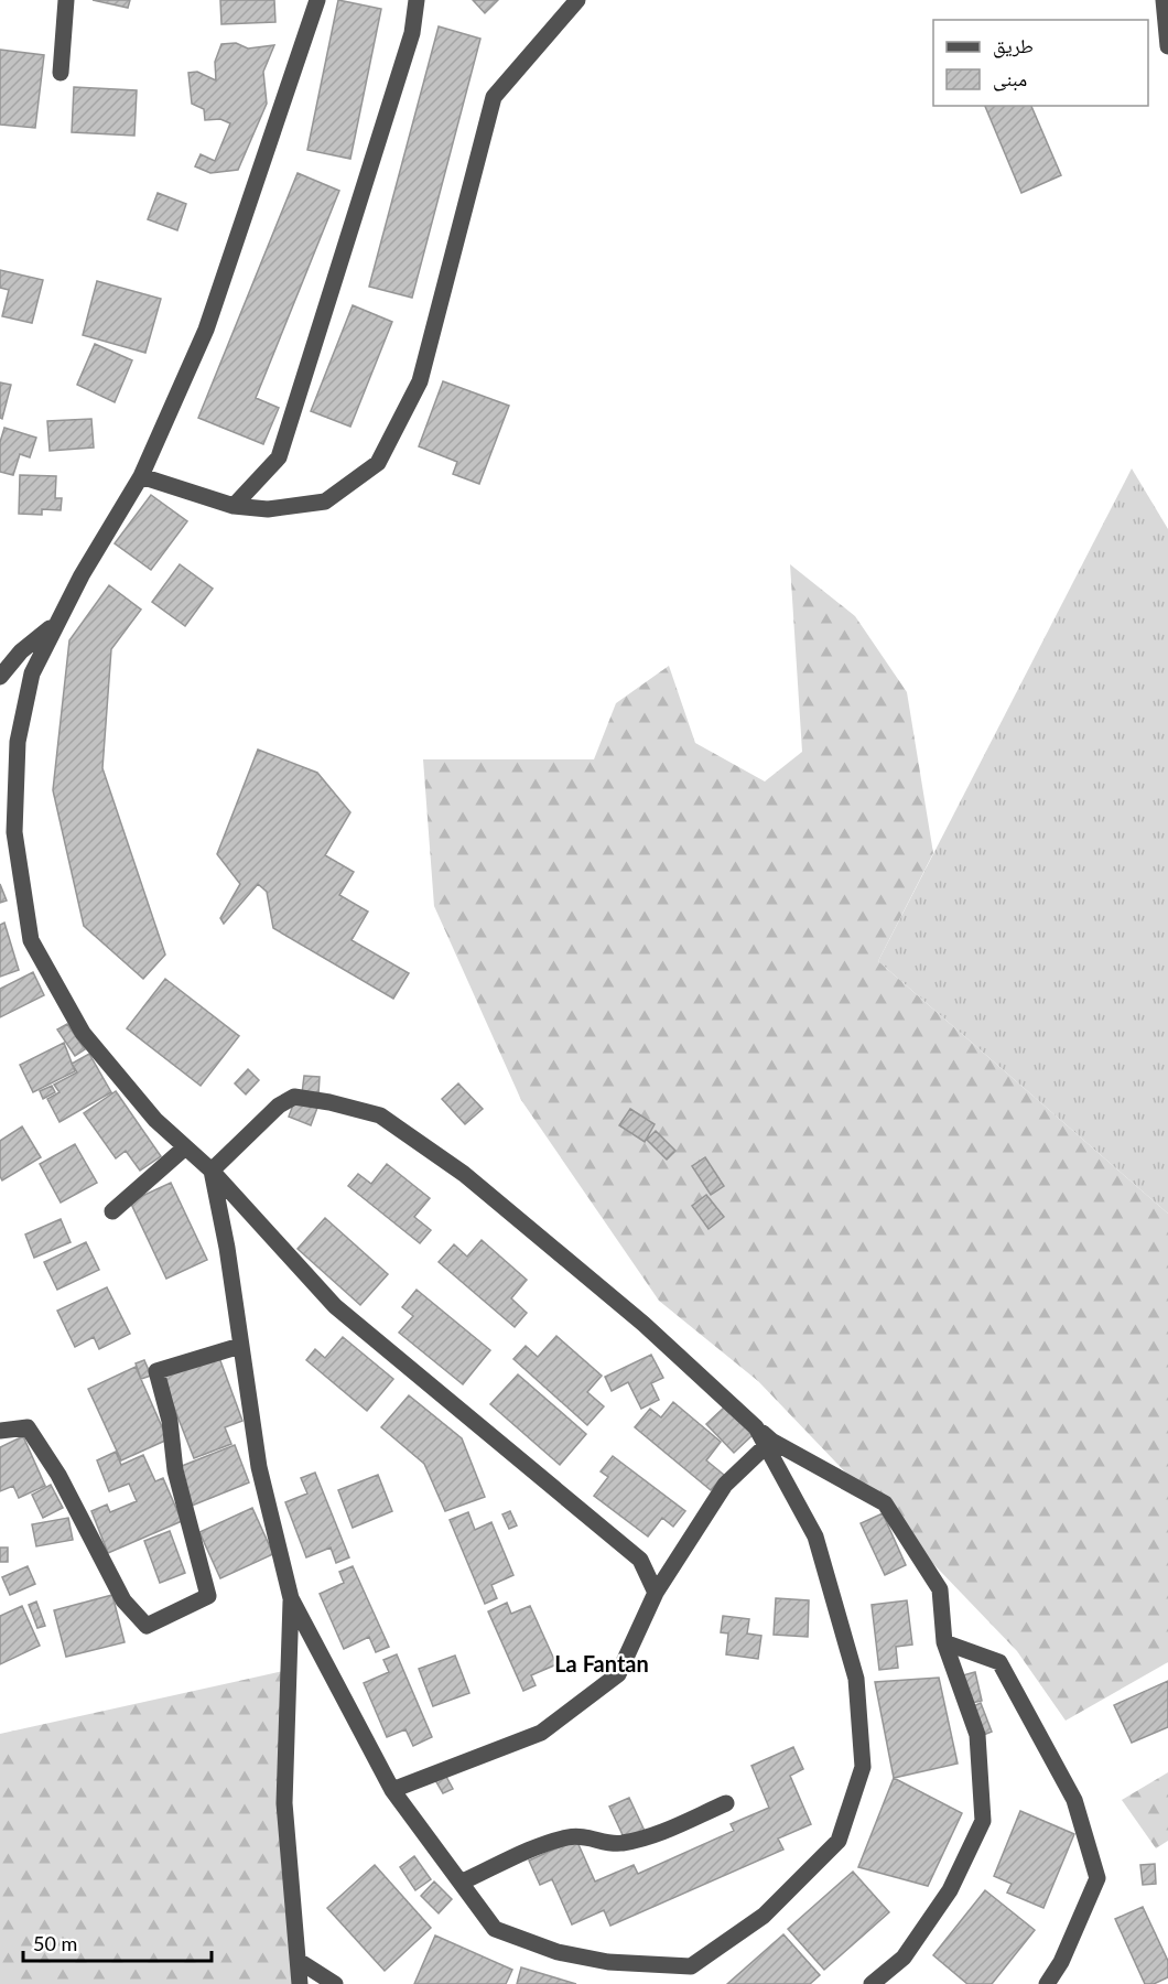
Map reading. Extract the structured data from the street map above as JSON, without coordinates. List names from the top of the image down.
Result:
{
  "districts": ["La Fantan"],
  "legend": ["طريق", "مبنى"],
  "scale_bar": "50 m"
}
